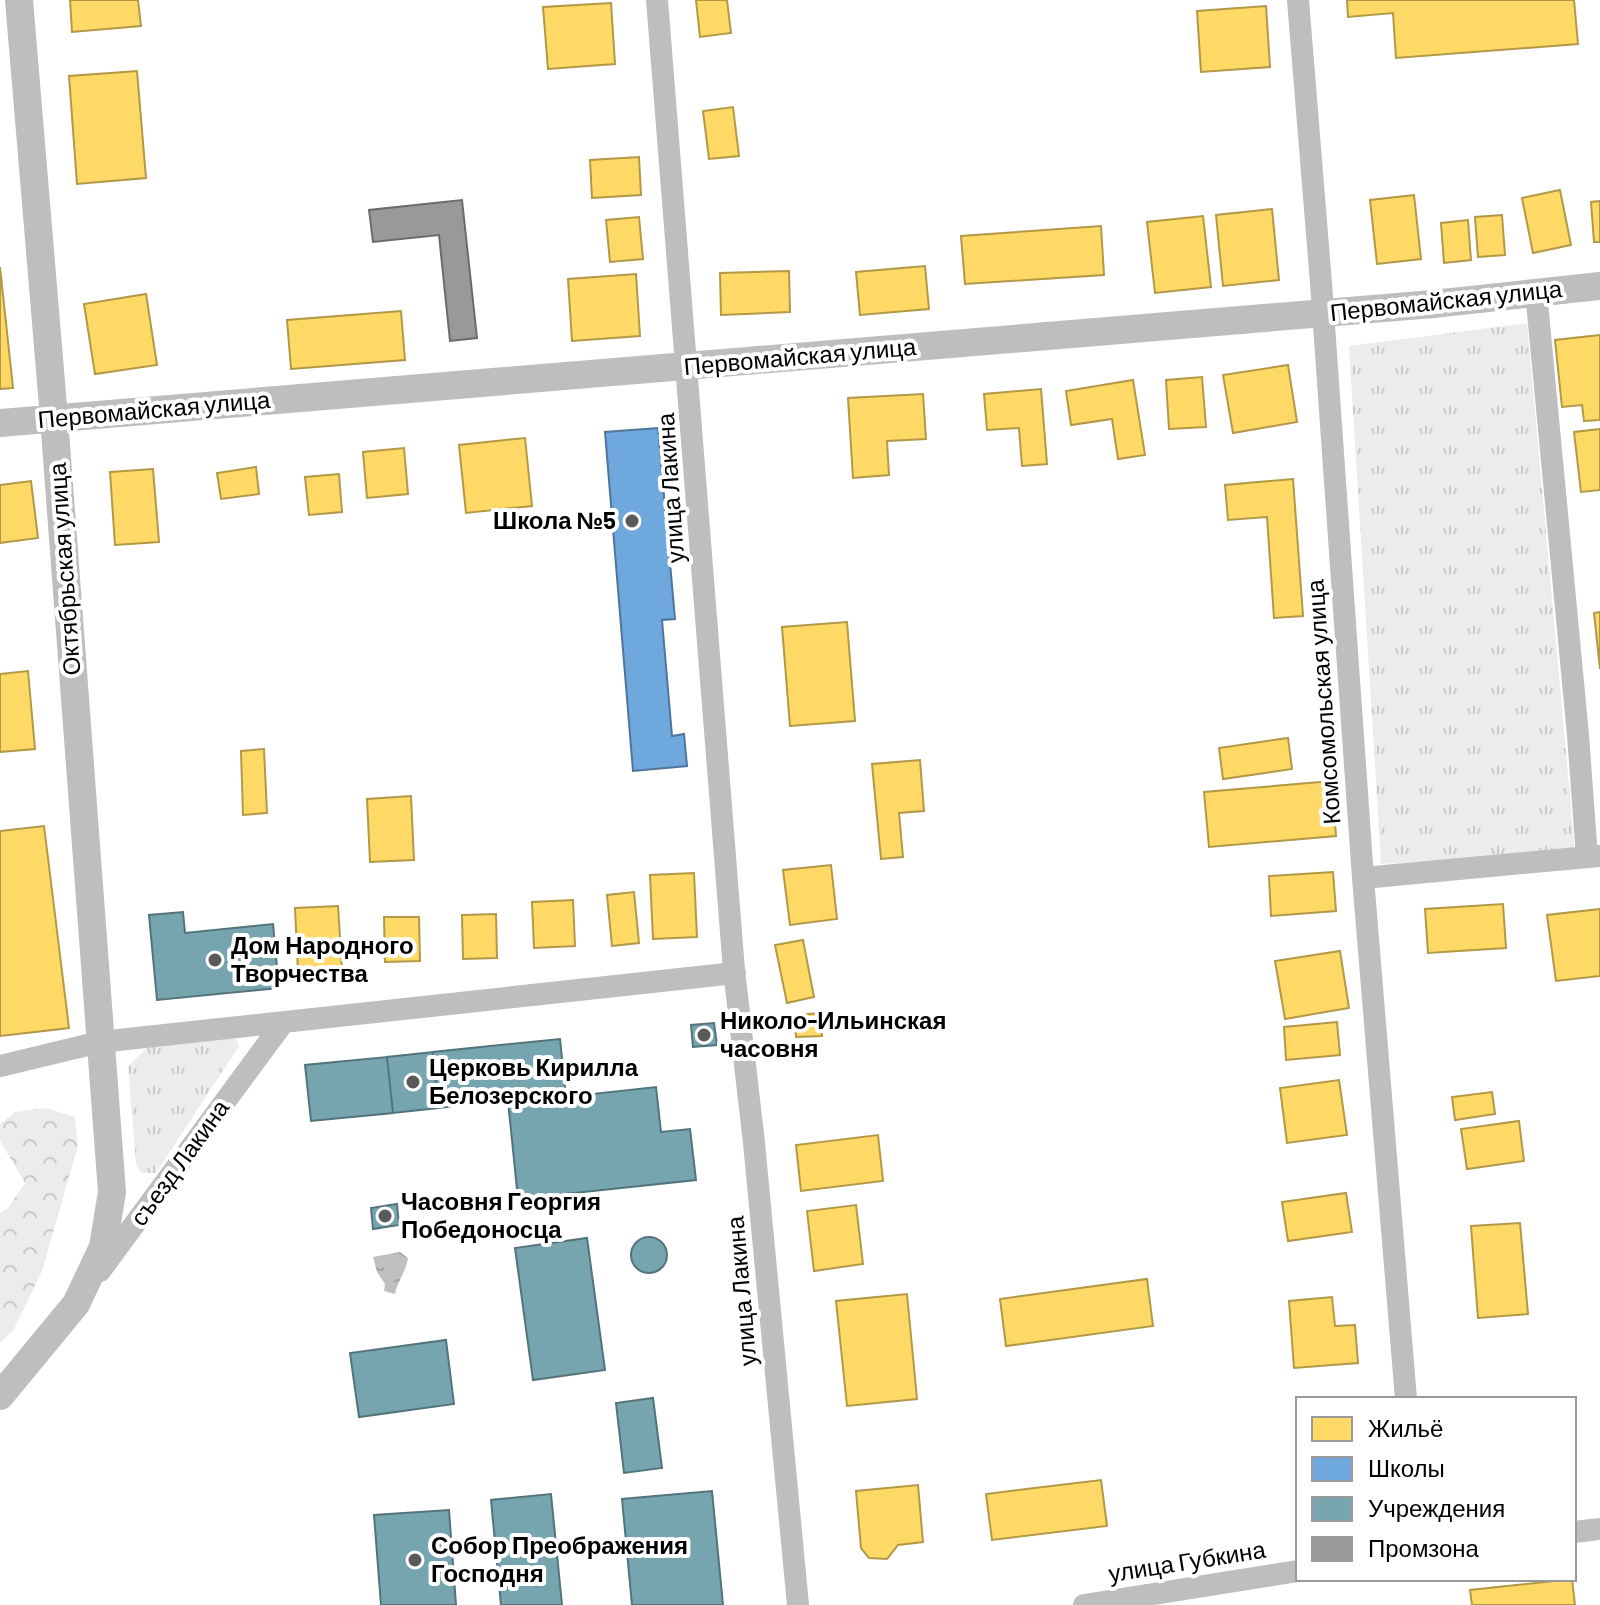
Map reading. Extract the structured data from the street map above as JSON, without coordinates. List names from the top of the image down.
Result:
{
  "streets": {
    "street": [
      "Первомайская улица",
      "улица Лакина",
      "Октябрьская улица",
      "Комсомольская улица",
      "съезд Лакина",
      "улица Губкина"
    ]
  },
  "crossings": [
    ["Первомайская улица", "улица Лакина"],
    ["Первомайская улица", "Октябрьская улица"],
    ["Первомайская улица", "Комсомольская улица"],
    ["Октябрьская улица", "съезд Лакина"]
  ],
  "places": [
    "Школа №5",
    "Дом Народного Творчества",
    "Николо-Ильинская часовня",
    "Церковь Кирилла Белозерского",
    "Часовня Георгия Победоносца",
    "Собор Преображения Господня"
  ],
  "legend": [
    "Жильё",
    "Школы",
    "Учреждения",
    "Промзона"
  ]
}
